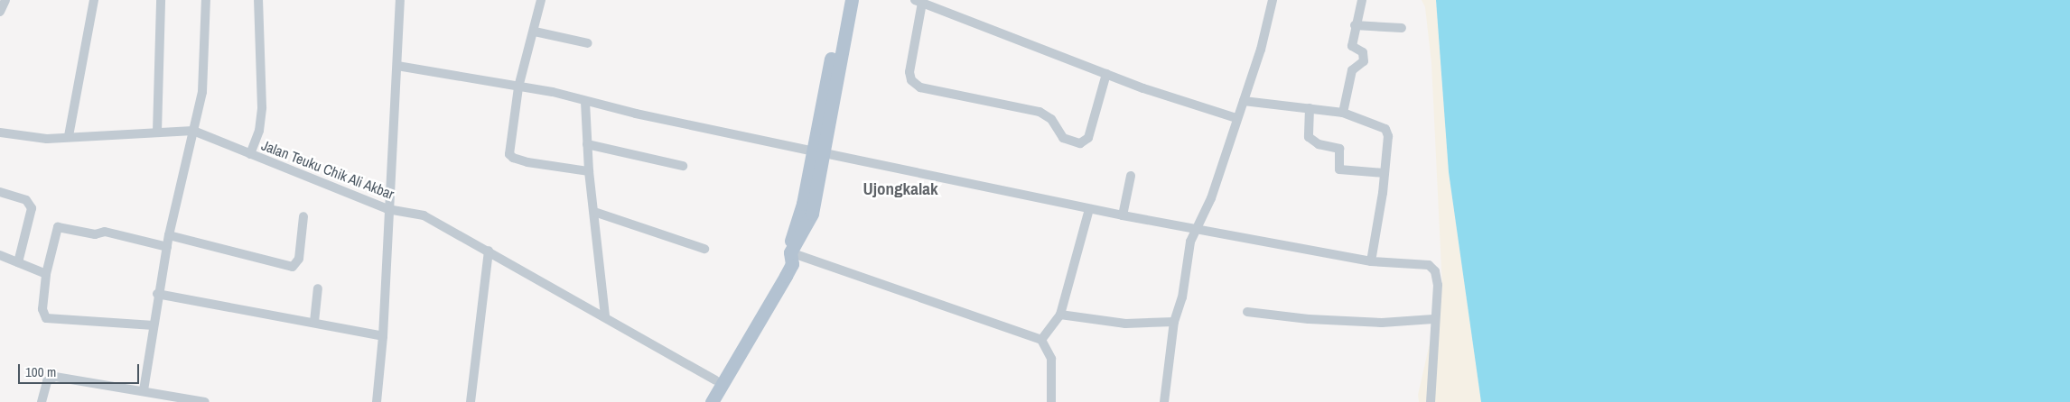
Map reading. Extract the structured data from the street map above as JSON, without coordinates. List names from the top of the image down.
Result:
{
  "streets": {
    "street": ["Jalan Teuku Chik Ali Akbar"]
  },
  "districts": ["Ujongkalak"],
  "scale_bar": "100 m"
}
